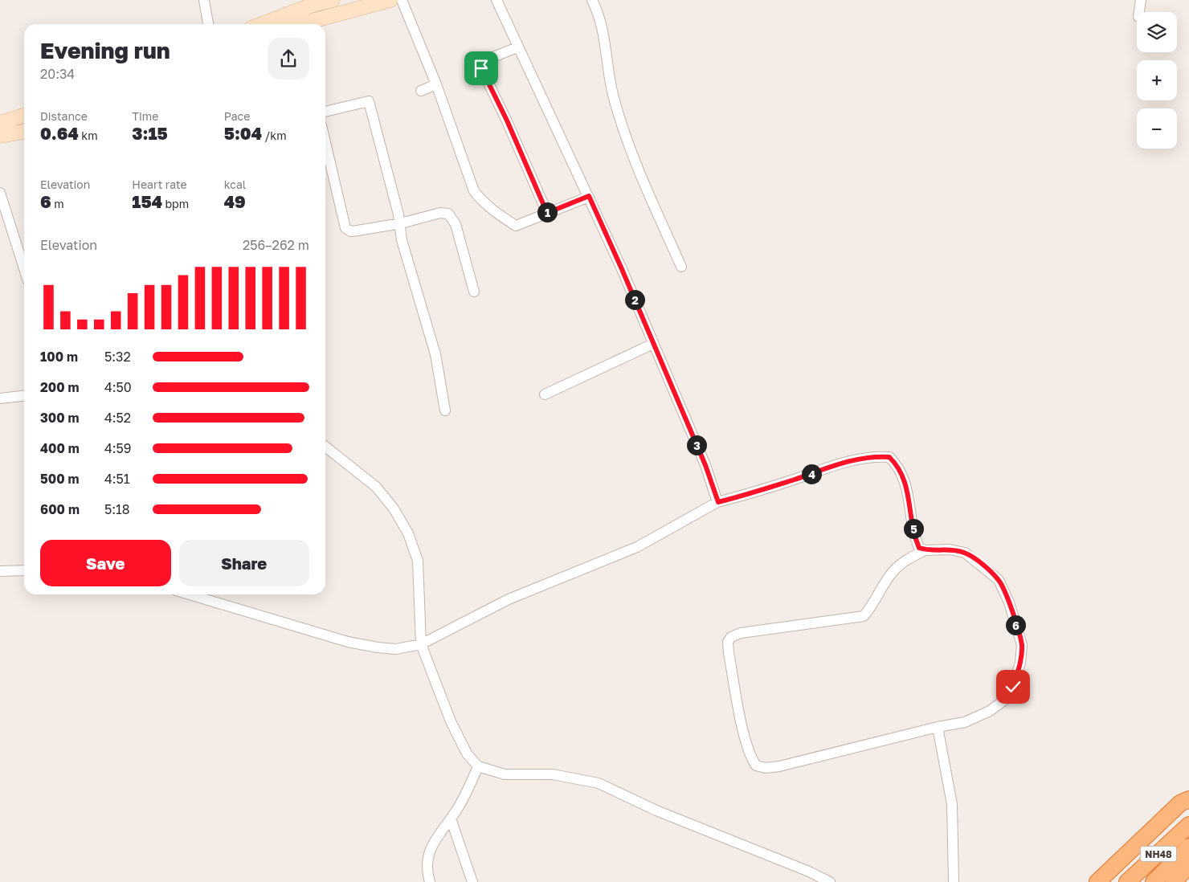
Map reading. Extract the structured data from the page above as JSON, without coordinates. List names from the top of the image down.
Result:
{
  "streets": {
    "highway": ["NH48"]
  },
  "page": {
    "map_buttons": ["+", "−"],
    "heading": ["Evening run", "20:34"],
    "stats": [
      ["Distance", "0.64 km"],
      ["Time", "3:15"],
      ["Pace", "5:04 /km"],
      ["Elevation", "6 m"],
      ["Heart rate", "154 bpm"],
      ["kcal", "49"]
    ],
    "pins": [
      "1",
      "2",
      "3",
      "4",
      "5",
      "6"
    ],
    "chart": ["Elevation", "256–262 m"],
    "list": [
      {
        "name": "100 m",
        "note": "5:32"
      },
      {
        "name": "200 m",
        "note": "4:50"
      },
      {
        "name": "300 m",
        "note": "4:52"
      },
      {
        "name": "400 m",
        "note": "4:59"
      },
      {
        "name": "500 m",
        "note": "4:51"
      },
      {
        "name": "600 m",
        "note": "5:18"
      }
    ],
    "buttons": ["Save", "Share"]
  }
}
